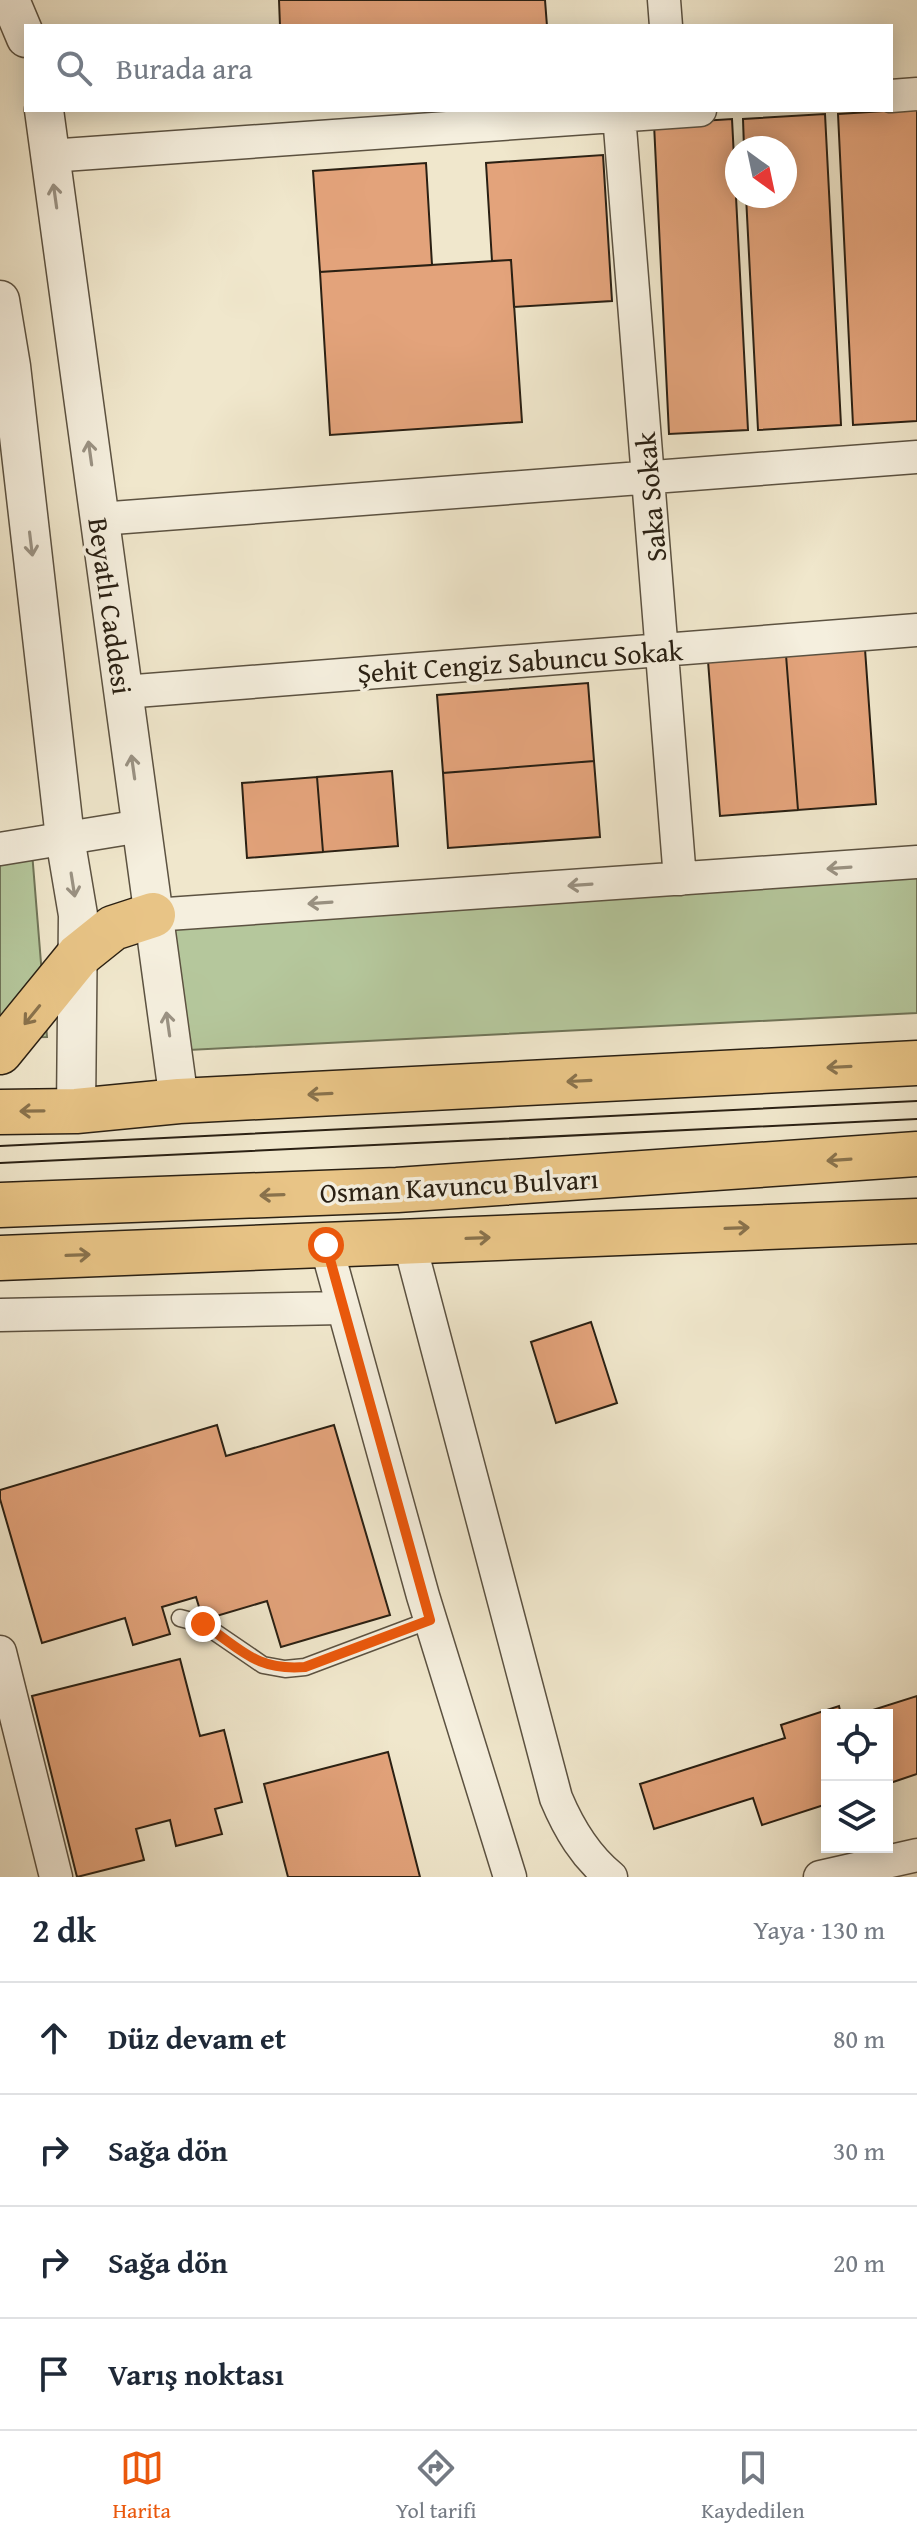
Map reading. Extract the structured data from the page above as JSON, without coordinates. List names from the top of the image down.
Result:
{
  "streets": {
    "highway": ["Osman Kavuncu Bulvarı"],
    "street": ["Saka Sokak", "Beyatlı Caddesi", "Şehit Cengiz Sabuncu Sokak"]
  },
  "crossings": [
    ["Saka Sokak", "Şehit Cengiz Sabuncu Sokak"],
    ["Beyatlı Caddesi", "Şehit Cengiz Sabuncu Sokak"]
  ],
  "north": "bottom right",
  "page": {
    "search": "Burada ara",
    "heading": ["2 dk", "Yaya · 130 m"],
    "list": [
      ["Düz devam et", "80 m"],
      ["Sağa dön", "30 m"],
      ["Sağa dön", "20 m"],
      "Varış noktası"
    ],
    "nav": ["Harita", "Yol tarifi", "Kaydedilen"]
  }
}
